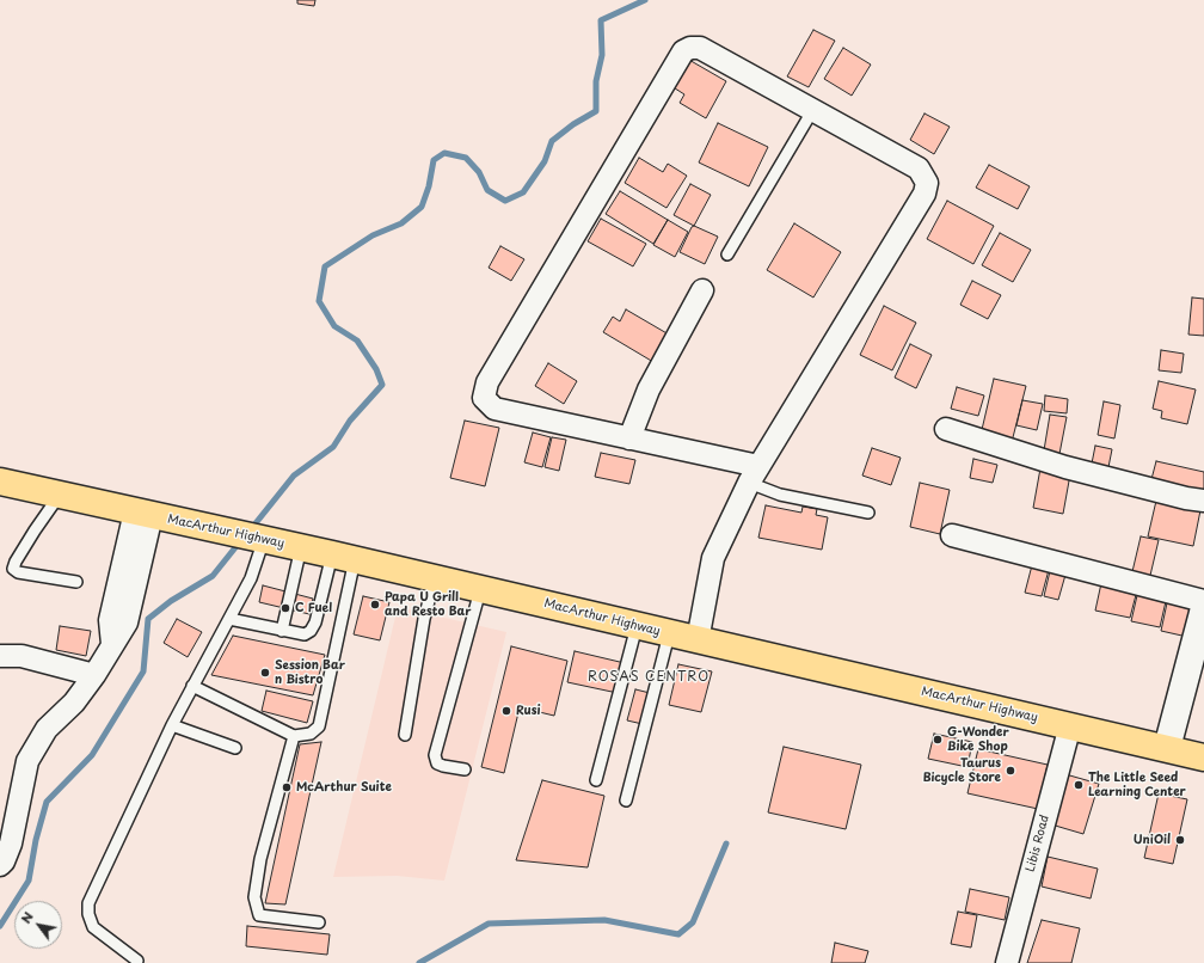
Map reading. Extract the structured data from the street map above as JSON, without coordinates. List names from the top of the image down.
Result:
{
  "streets": {
    "highway": ["MacArthur Highway"],
    "street": ["Libis Road"]
  },
  "crossings": [
    ["MacArthur Highway", "Libis Road"]
  ],
  "districts": ["ROSAS CENTRO"],
  "places": [
    "Papa U Grill and Resto Bar",
    "C Fuel",
    "Session Bar n Bistro",
    "Rusi",
    "G-Wonder Bike Shop",
    "Taurus Bicycle Store",
    "The Little Seed Learning Center",
    "McArthur Suite",
    "UniOil"
  ],
  "north": "top left"
}
